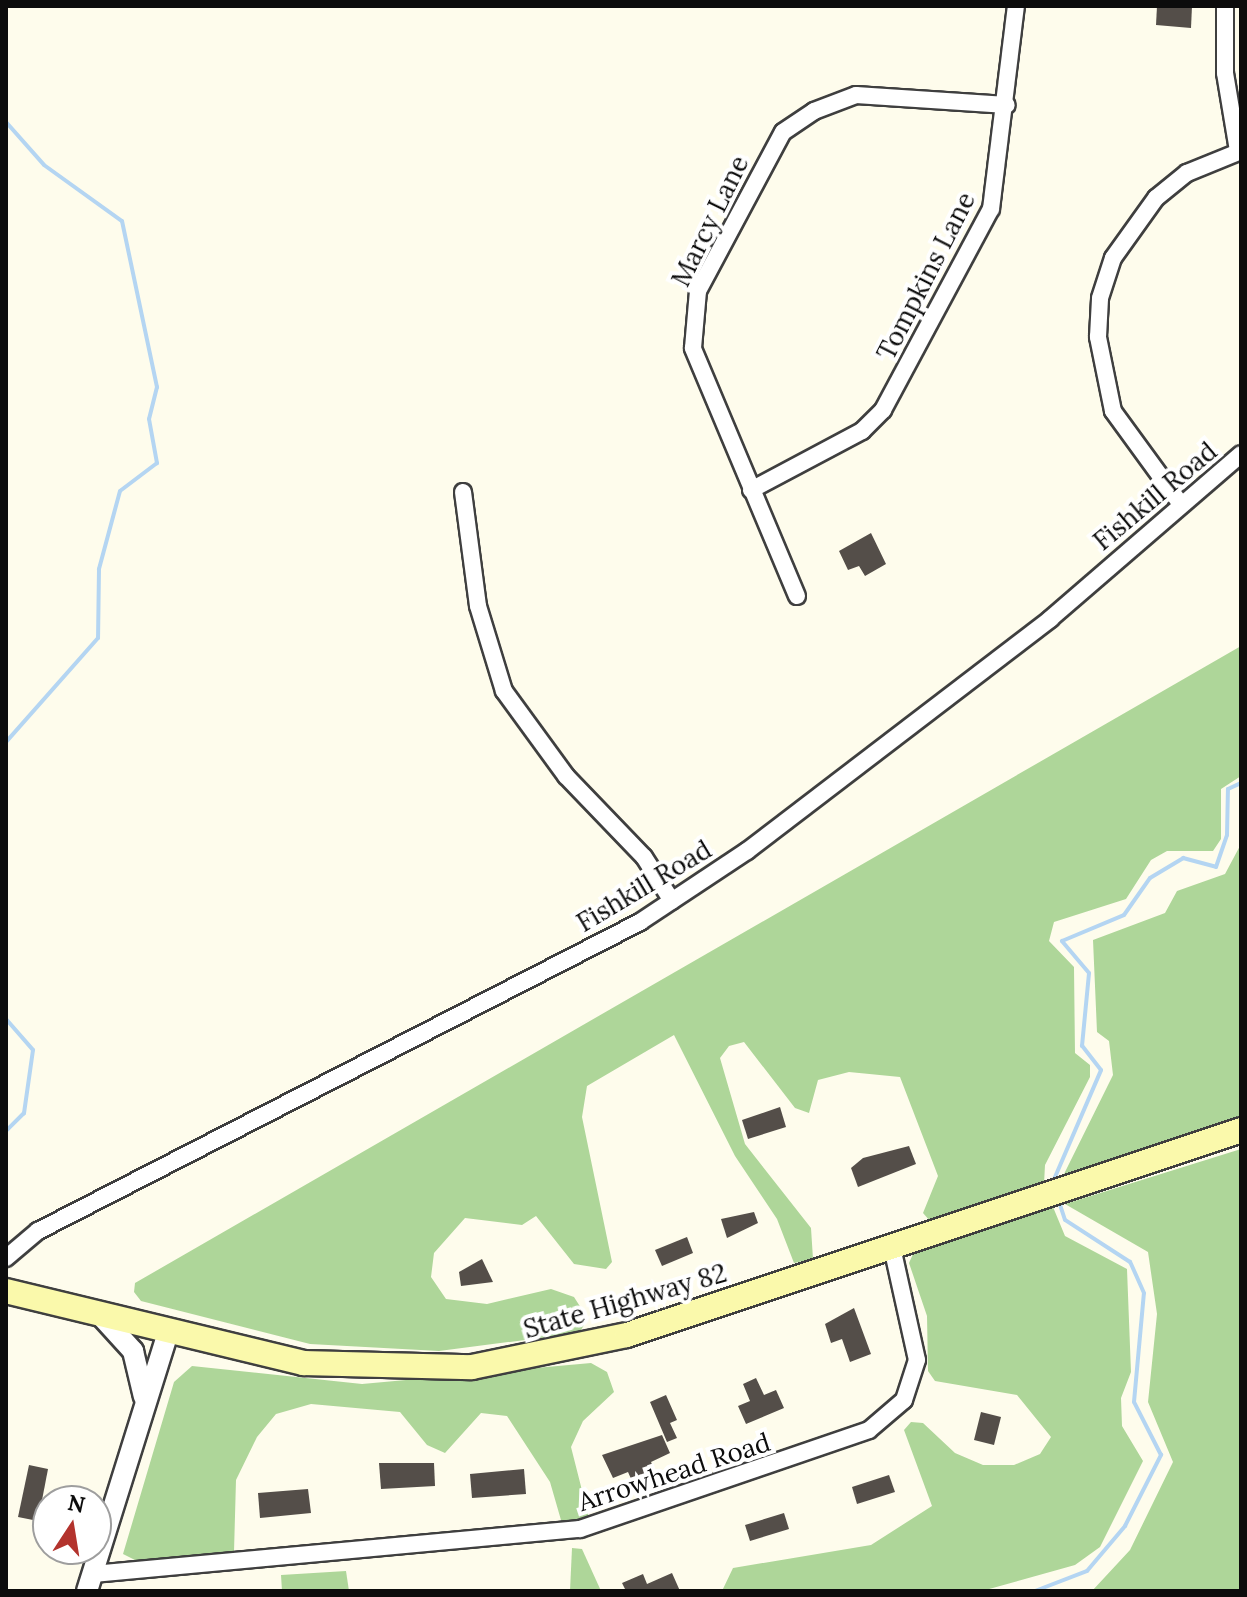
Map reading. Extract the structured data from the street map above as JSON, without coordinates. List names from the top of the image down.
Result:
{
  "streets": {
    "main road": ["State Highway 82"],
    "street": [
      "Marcy Lane",
      "Tompkins Lane",
      "Fishkill Road",
      "Arrowhead Road"
    ]
  },
  "crossings": [
    ["Marcy Lane", "Tompkins Lane"],
    ["State Highway 82", "Arrowhead Road"]
  ],
  "north": "top"
}
